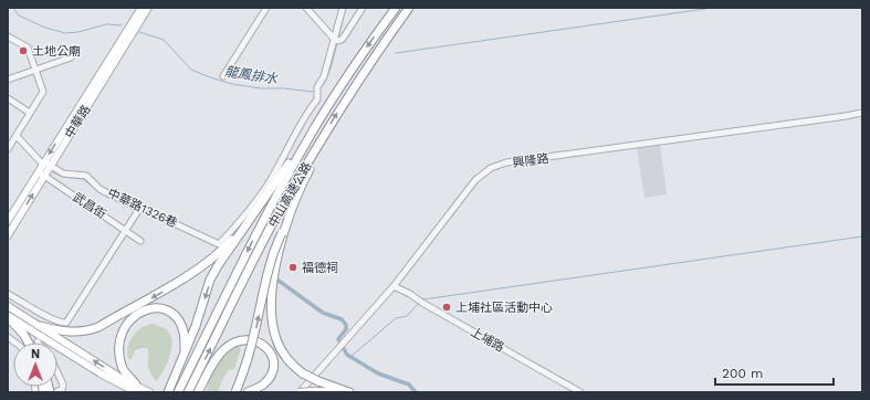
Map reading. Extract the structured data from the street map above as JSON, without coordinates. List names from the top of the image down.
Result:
{
  "streets": {
    "highway": ["中山高速公路"],
    "main road": ["中華路"],
    "street": [
      "興隆路",
      "武昌街",
      "中華路1326巷",
      "上埔路"
    ]
  },
  "crossings": [
    ["中華路", "武昌街"],
    ["中華路", "中華路1326巷"],
    ["興隆路", "上埔路"]
  ],
  "water": ["龍鳳排水"],
  "places": ["土地公廟", "福德祠", "上埔社區活動中心"],
  "scale_bar": "200 m",
  "north": "top"
}
